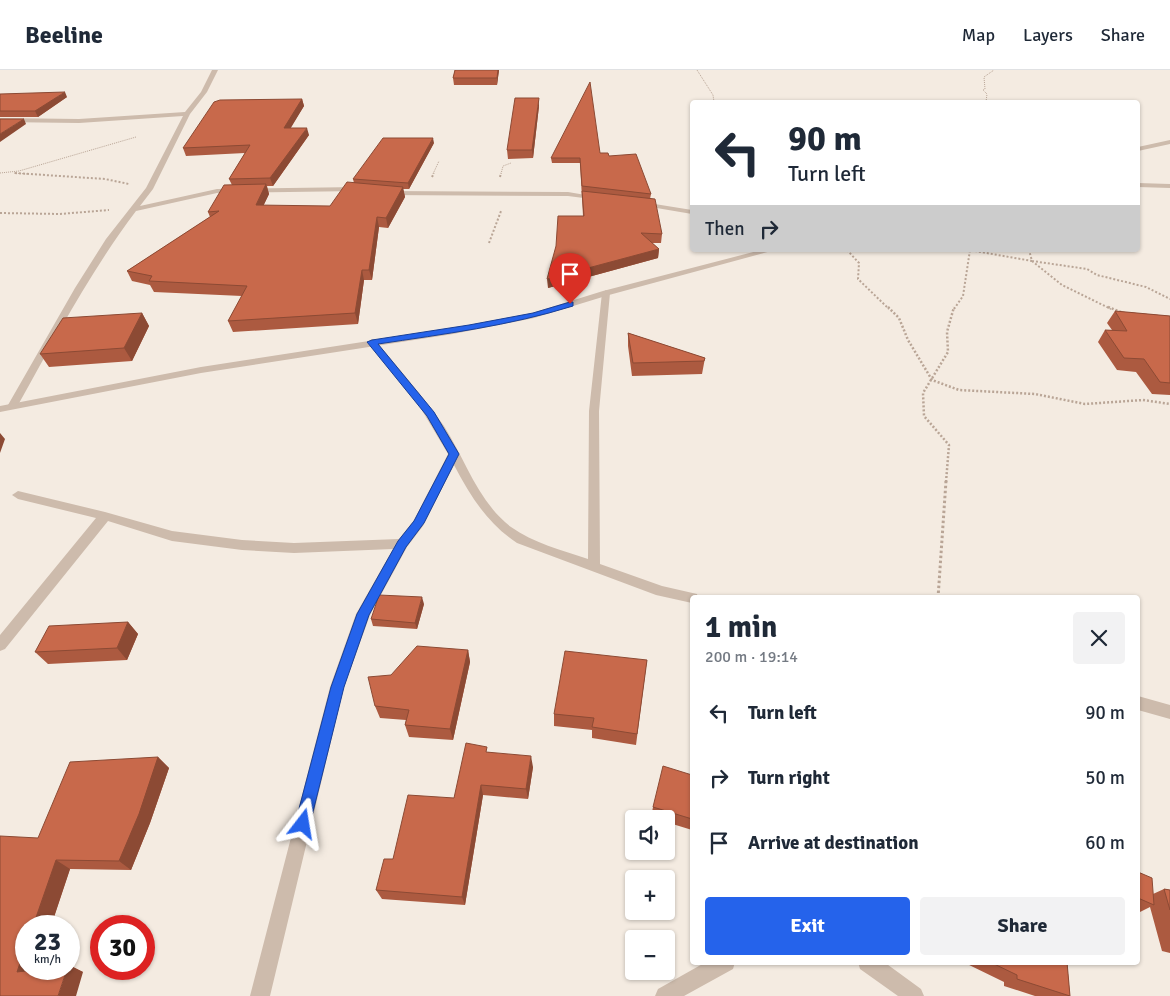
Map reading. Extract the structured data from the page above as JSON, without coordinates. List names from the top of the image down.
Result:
{
  "page": {
    "header": "Beeline",
    "nav": ["Map", "Layers", "Share"],
    "turn": ["90 m", "Turn left"],
    "then": "Then",
    "heading": ["1 min", "200 m · 19:14"],
    "list": [
      {
        "name": "Turn left",
        "value": "90 m"
      },
      {
        "name": "Turn right",
        "value": "50 m"
      },
      {
        "name": "Arrive at destination",
        "value": "60 m"
      }
    ],
    "map_buttons": ["+", "−"],
    "buttons": ["Exit", "Share"],
    "speed": "23 km/h",
    "limit": "30"
  }
}
